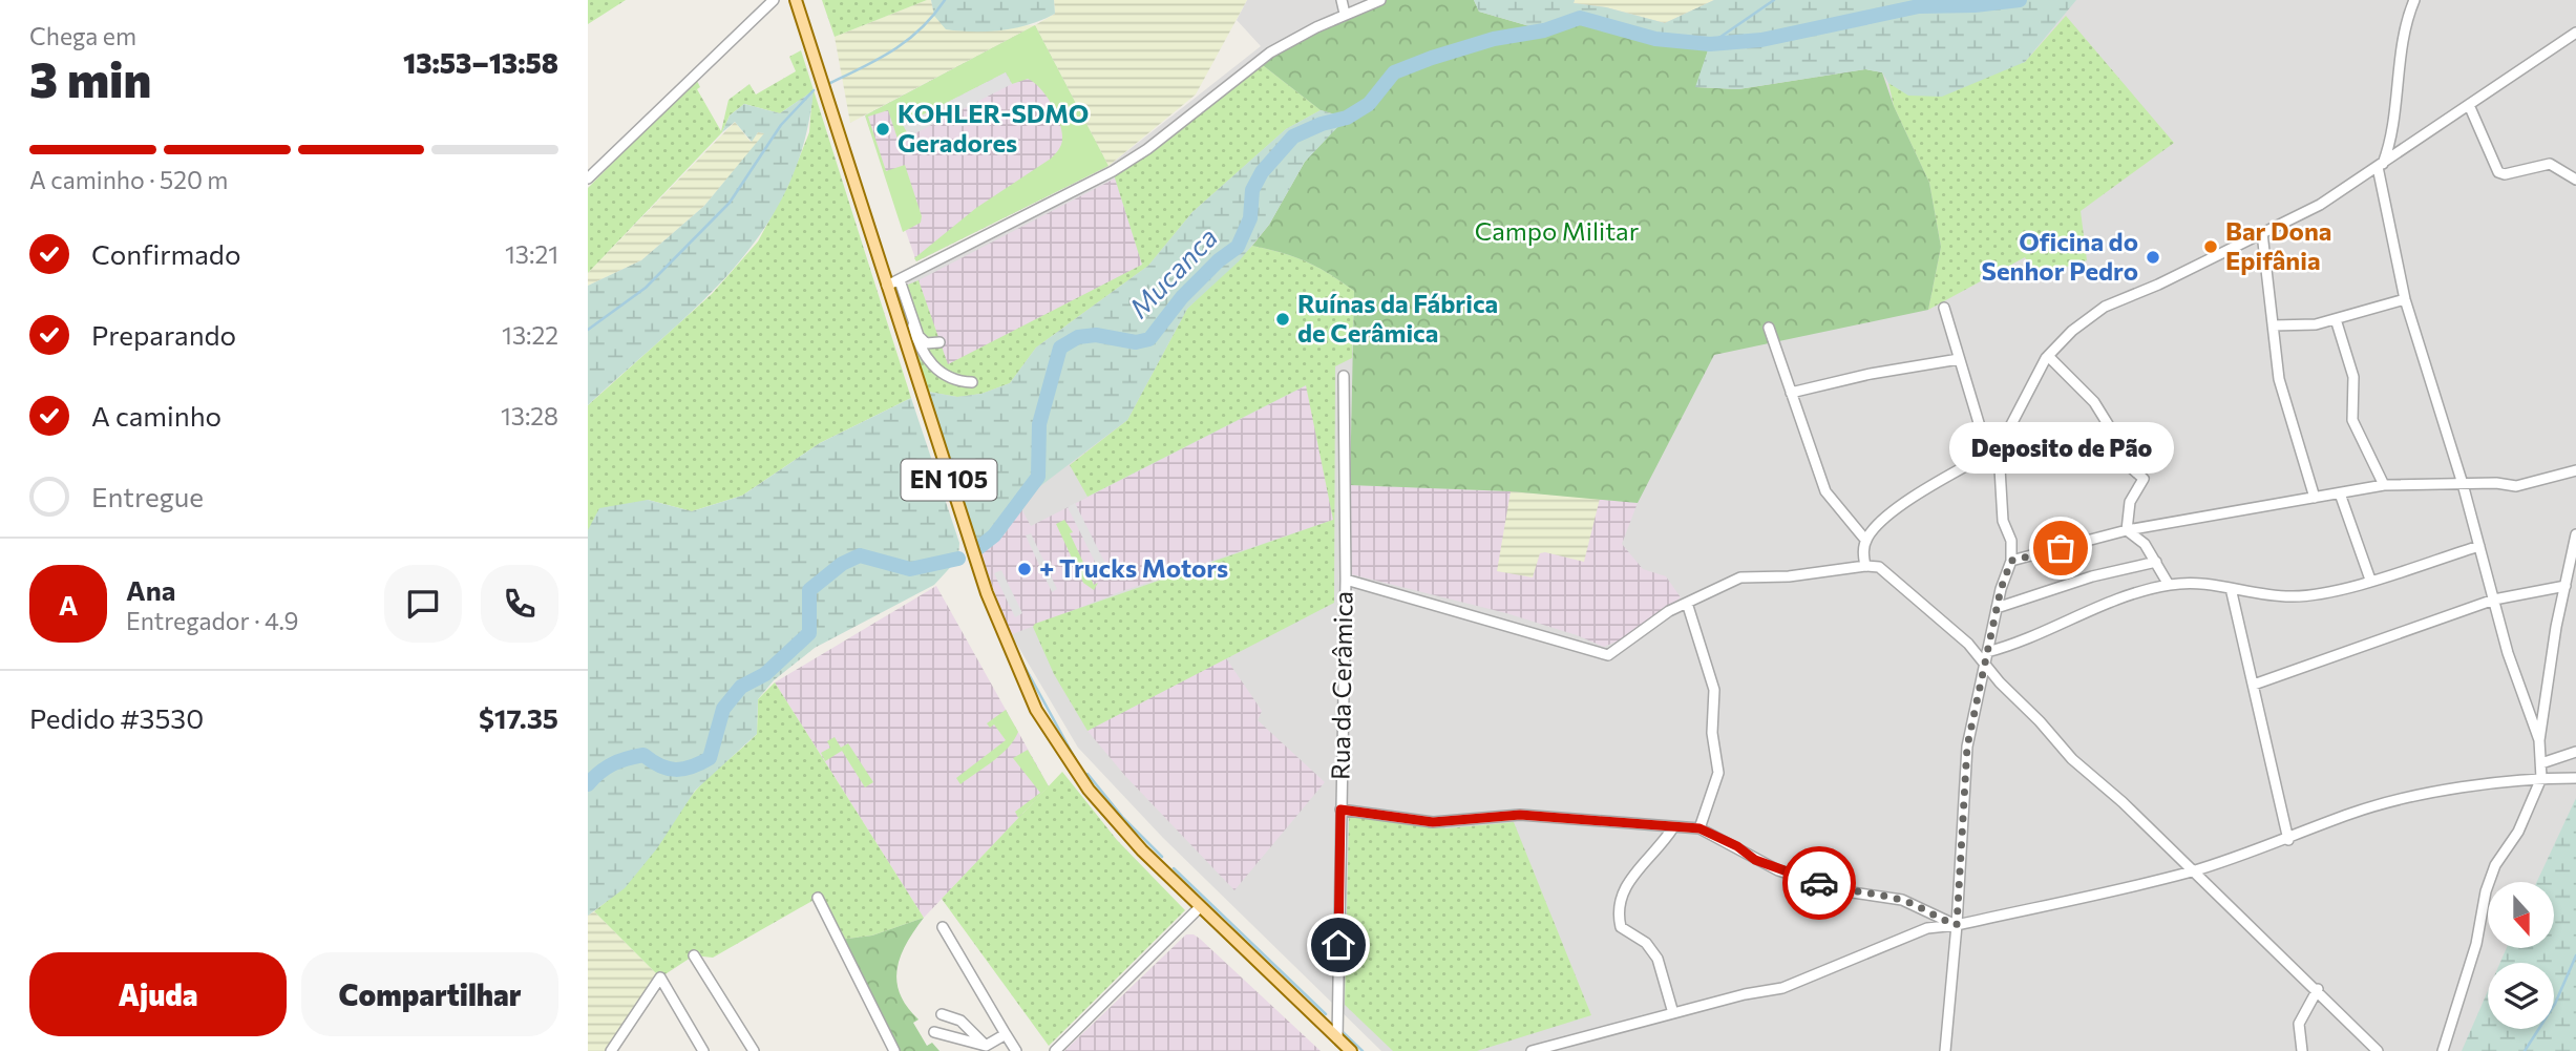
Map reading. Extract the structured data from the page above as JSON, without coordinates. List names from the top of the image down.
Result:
{
  "streets": {
    "main road": ["EN 105"],
    "street": ["Rua da Cerâmica"]
  },
  "crossings": [
    ["EN 105", "Rua da Cerâmica"]
  ],
  "water": ["Mucanca"],
  "parks": ["Campo Militar"],
  "places": [
    "KOHLER-SDMO Geradores",
    "Bar Dona Epifânia",
    "Oficina do Senhor Pedro",
    "Ruínas da Fábrica de Cerâmica",
    "Deposito de Pão",
    "+ Trucks Motors"
  ],
  "north": "bottom",
  "page": {
    "heading": ["3 min", "Chega em", "13:53–13:58"],
    "panel": [
      "Ana",
      "Entregador · 4.9",
      "Pedido #3530",
      "$17.35"
    ],
    "bar": "A caminho · 520 m",
    "list": [
      ["Confirmado", "13:21"],
      ["Preparando", "13:22"],
      ["A caminho", "13:28"],
      "Entregue"
    ],
    "bubble": "Deposito de Pão",
    "round": "A",
    "buttons": ["Ajuda", "Compartilhar"]
  }
}
